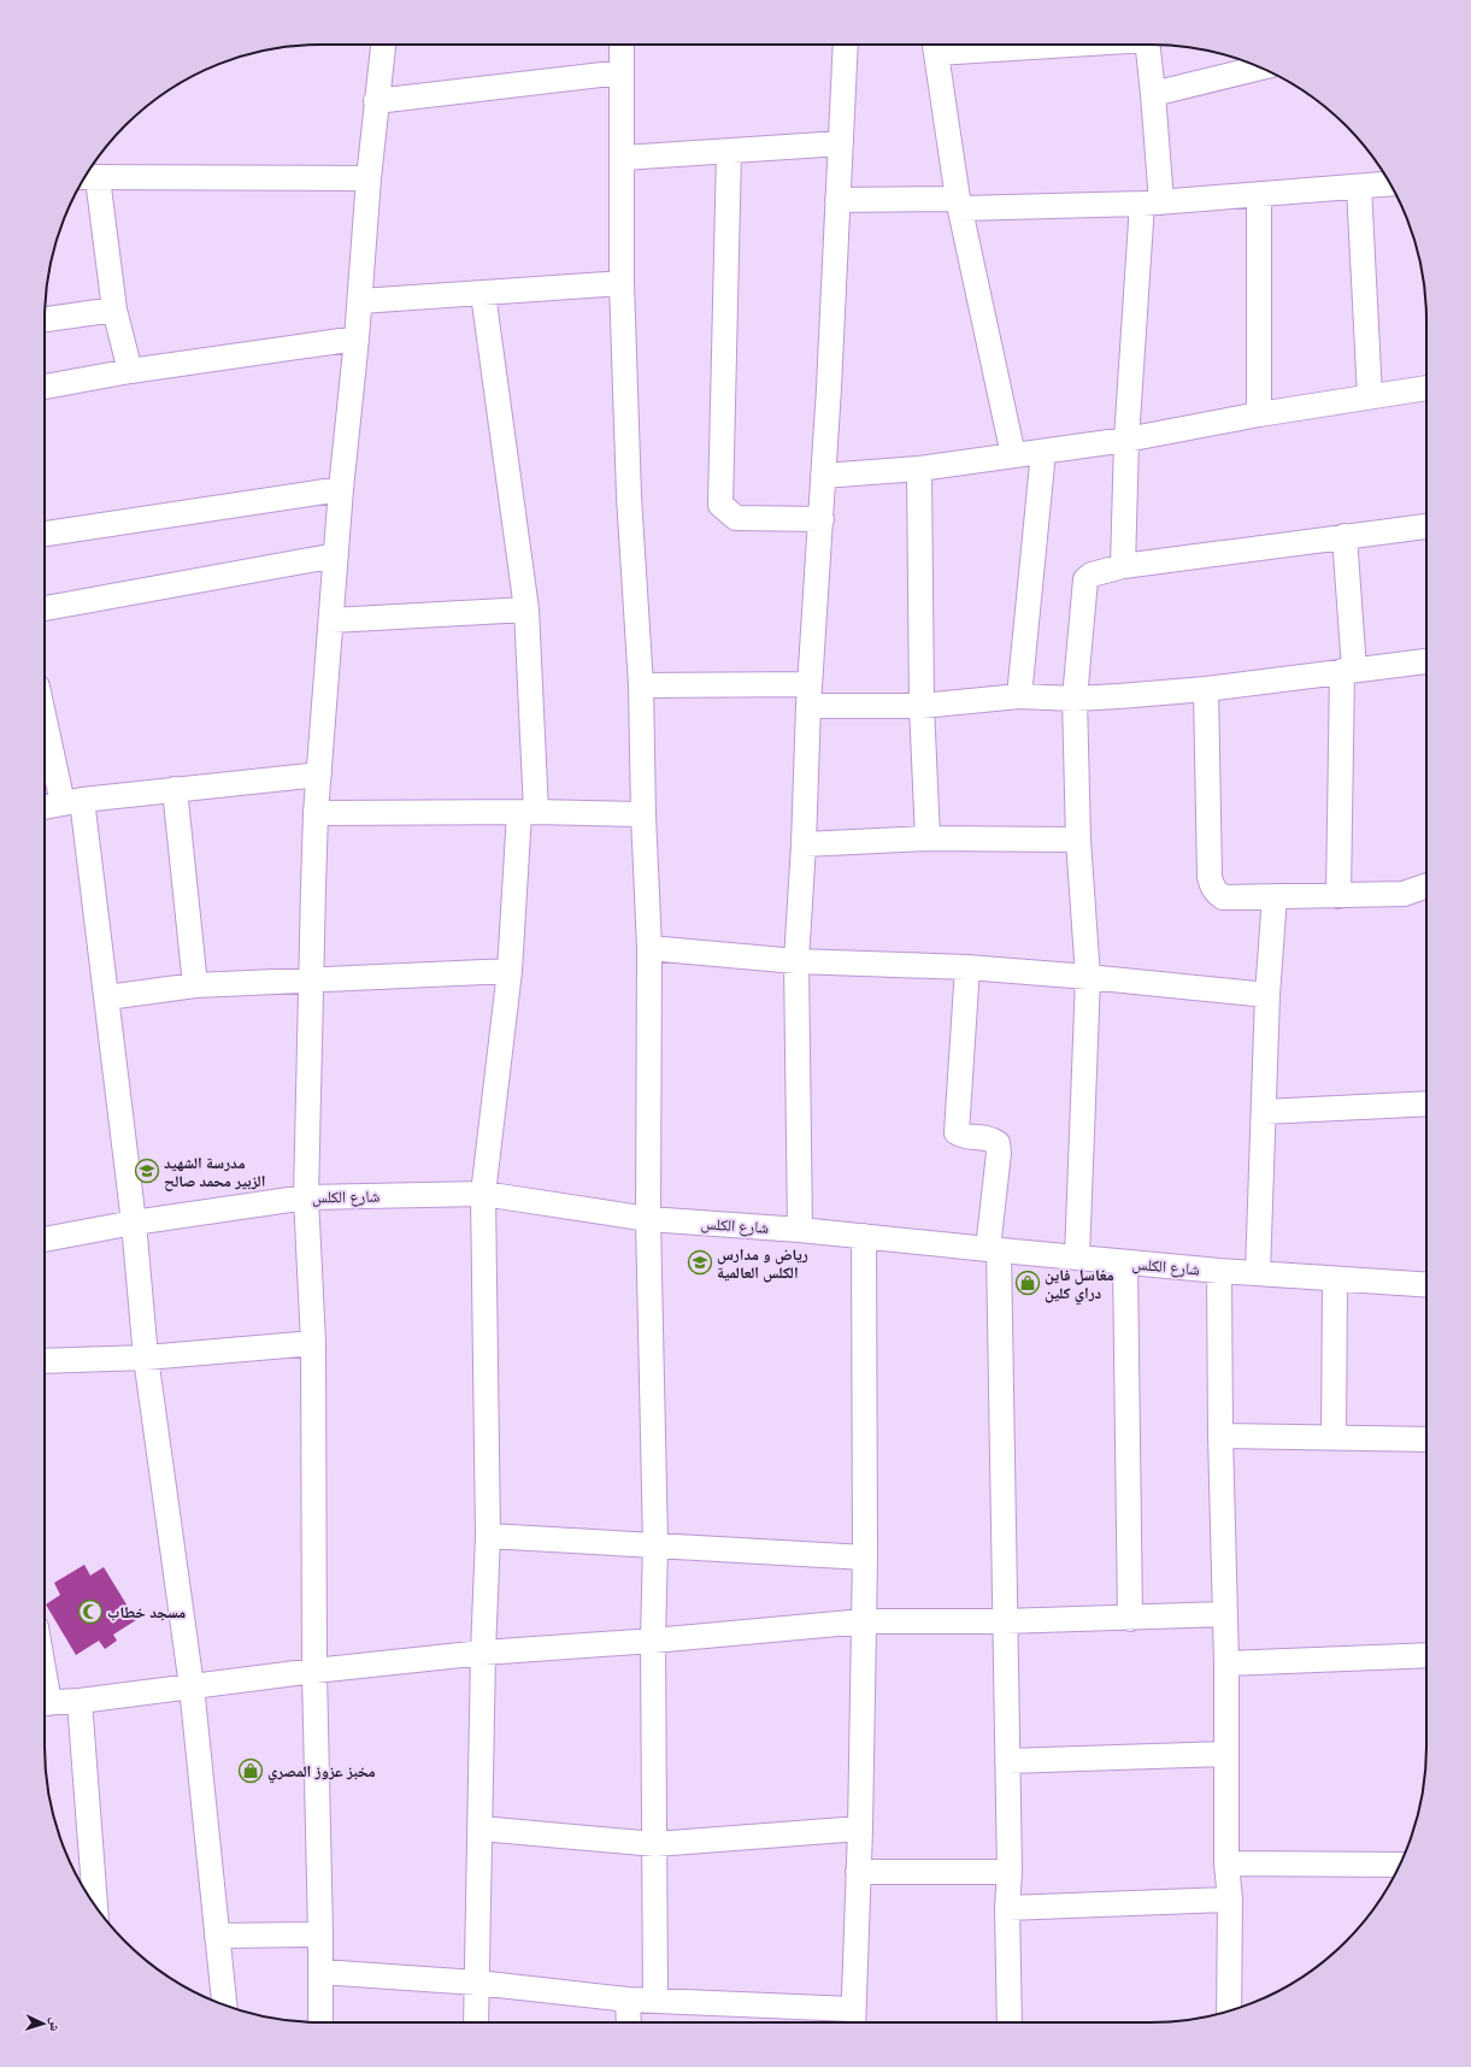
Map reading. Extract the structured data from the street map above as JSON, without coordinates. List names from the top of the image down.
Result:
{
  "streets": {
    "street": ["شارع الكلس"]
  },
  "places": {
    "school or university": ["مدرسة الشهيد الزبير محمد صالح", "رياض و مدارس الكلس العالمية"],
    "shop": ["مغاسل فاين دراي كلين", "مخبز عزوز المصري"],
    "mosque": ["مسجد خطاب"]
  },
  "north": "right"
}
